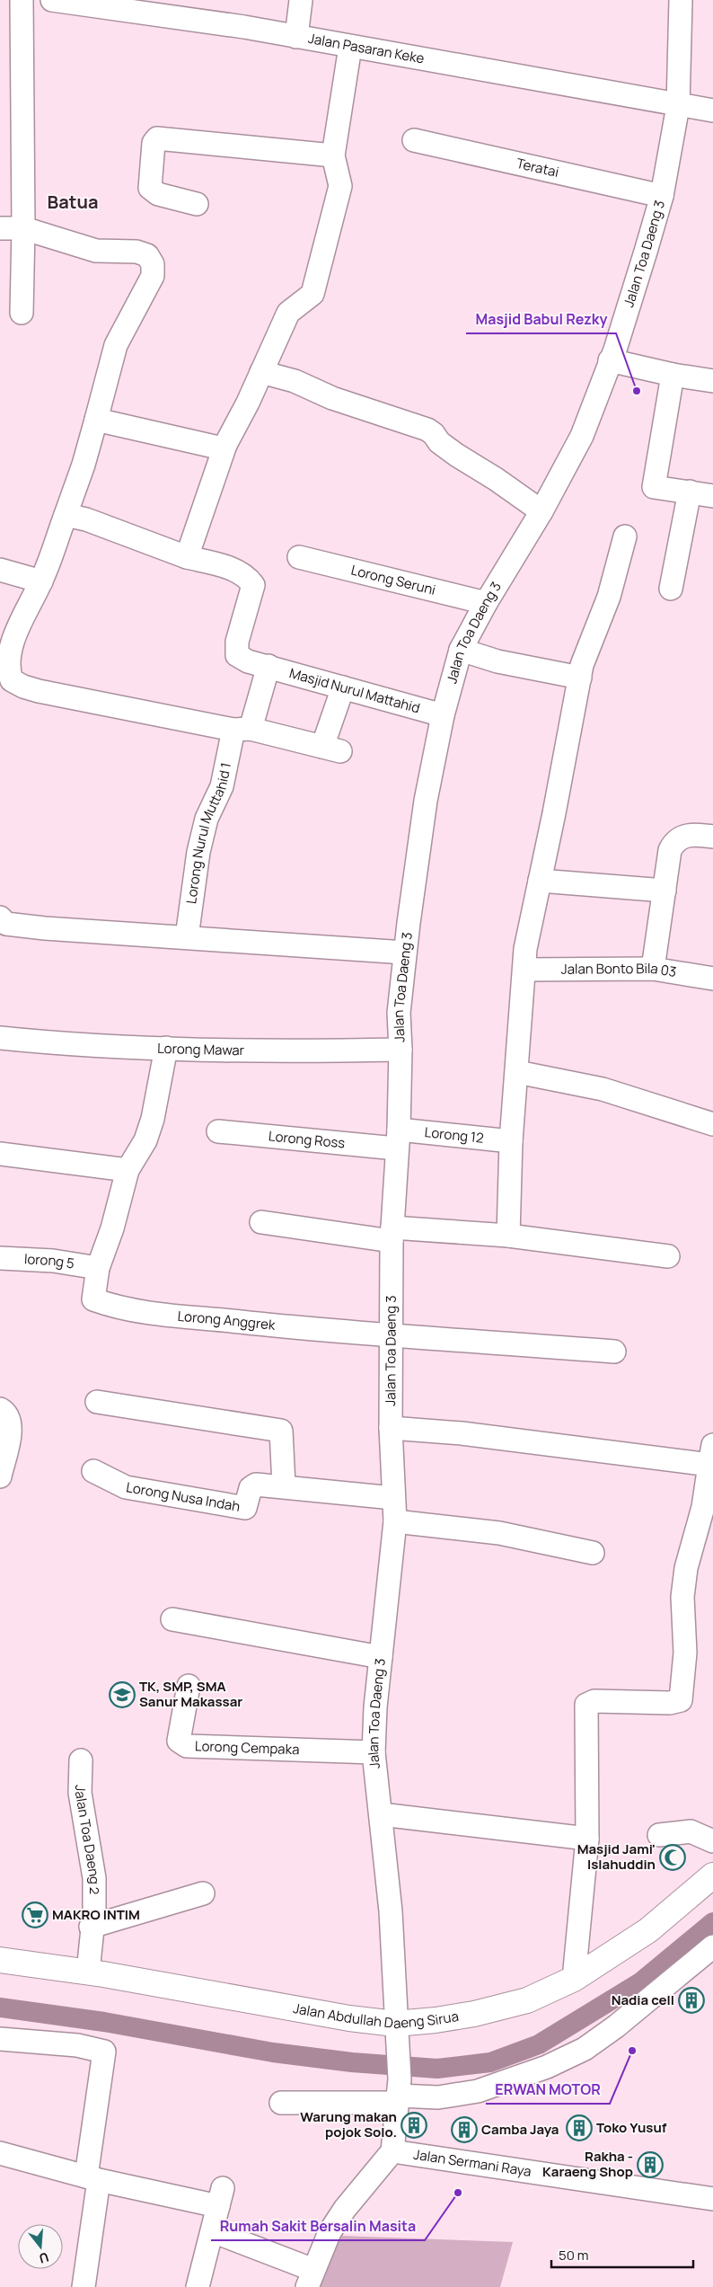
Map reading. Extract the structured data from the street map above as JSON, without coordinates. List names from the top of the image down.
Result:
{
  "streets": {
    "main road": ["Jalan Abdullah Daeng Sirua"],
    "street": [
      "Jalan Pasaran Keke",
      "Teratai",
      "Jalan Toa Daeng 3",
      "Lorong Seruni",
      "Masjid Nurul Mattahid",
      "Lorong Nurul Muttahid 1",
      "Jalan Bonto Bila 03",
      "Lorong Mawar",
      "Lorong 12",
      "Lorong Ross",
      "lorong 5",
      "Lorong Anggrek",
      "Lorong Nusa Indah",
      "Lorong Cempaka",
      "Jalan Toa Daeng 2",
      "Jalan Sermani Raya"
    ]
  },
  "crossings": [
    ["Jalan Pasaran Keke", "Jalan Toa Daeng 3"],
    ["Teratai", "Jalan Toa Daeng 3"],
    ["Jalan Toa Daeng 3", "Lorong Seruni"],
    ["Jalan Toa Daeng 3", "Masjid Nurul Mattahid"],
    ["Jalan Toa Daeng 3", "Lorong Mawar"],
    ["Jalan Toa Daeng 3", "Lorong 12"],
    ["Jalan Toa Daeng 3", "Lorong Ross"],
    ["Jalan Toa Daeng 3", "Lorong Anggrek"],
    ["Jalan Toa Daeng 3", "Lorong Nusa Indah"],
    ["Jalan Toa Daeng 3", "Lorong Cempaka"],
    ["Jalan Toa Daeng 3", "Jalan Abdullah Daeng Sirua"],
    ["Jalan Toa Daeng 3", "Jalan Sermani Raya"],
    ["Masjid Nurul Mattahid", "Lorong Nurul Muttahid 1"],
    ["Lorong 12", "Lorong Ross"],
    ["lorong 5", "Lorong Anggrek"],
    ["Jalan Toa Daeng 2", "Jalan Abdullah Daeng Sirua"]
  ],
  "districts": ["Batua"],
  "places": {
    "other": ["Masjid Babul Rezky", "ERWAN MOTOR", "Rumah Sakit Bersalin Masita"],
    "school or university": ["TK, SMP, SMA Sanur Makassar"],
    "mosque": ["Masjid Jami' Islahuddin"],
    "supermarket": ["MAKRO INTIM"],
    "building": [
      "Nadia cell",
      "Warung makan pojok Solo.",
      "Toko Yusuf",
      "Camba Jaya",
      "Rakha - Karaeng Shop"
    ]
  },
  "scale_bar": "50 m",
  "north": "bottom"
}
